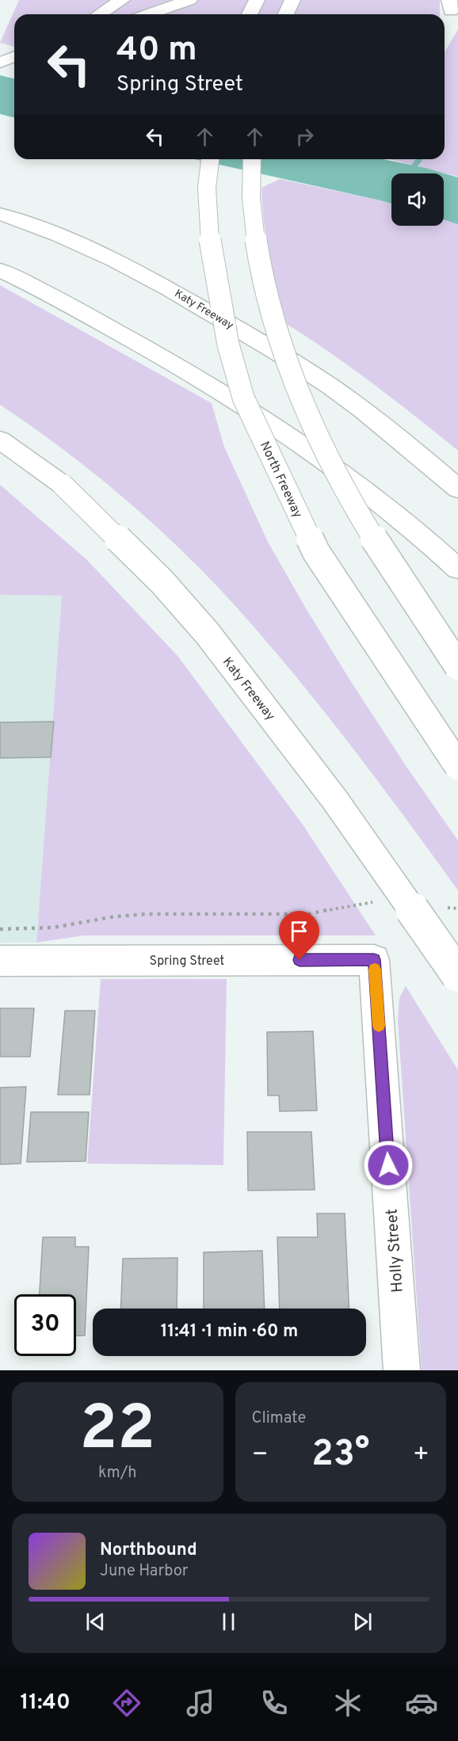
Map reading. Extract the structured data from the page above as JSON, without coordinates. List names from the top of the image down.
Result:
{
  "streets": {
    "main road": [
      "Katy Freeway",
      "North Freeway",
      "Spring Street",
      "Holly Street"
    ]
  },
  "crossings": [
    ["Spring Street", "Holly Street"]
  ],
  "page": {
    "turn": ["40 m", "Spring Street"],
    "limit": "30",
    "trip": "11:41 · 1 min · 60 m",
    "tile": [
      ["22", "km/h"],
      "Climate"
    ],
    "heat": ["−", "23°", "+"],
    "song": ["Northbound", "June Harbor"],
    "tabs": "11:40"
  }
}
